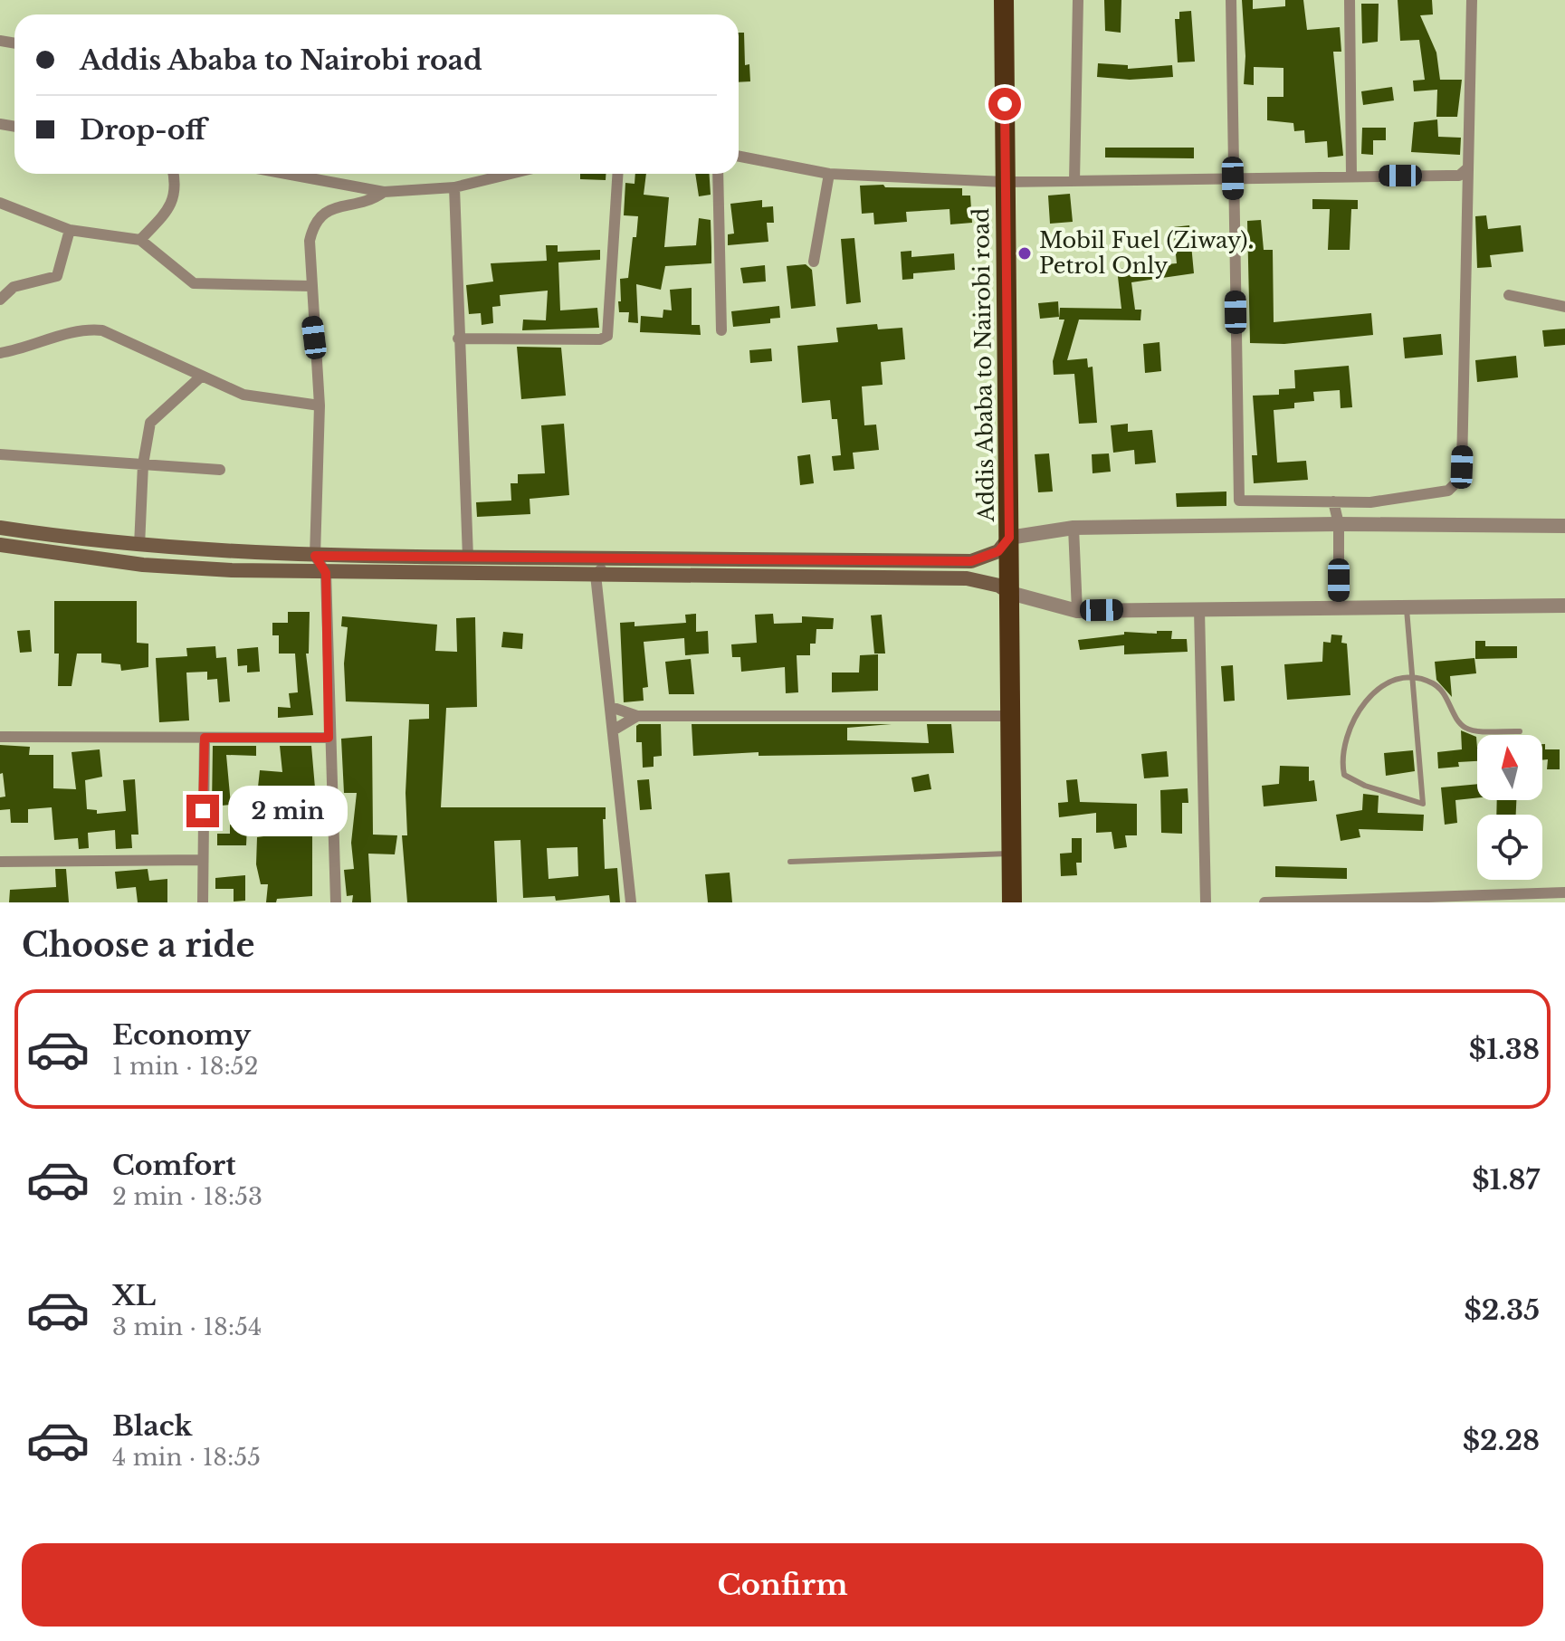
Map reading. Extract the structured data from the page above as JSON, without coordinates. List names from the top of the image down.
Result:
{
  "streets": {
    "highway": ["Addis Ababa to Nairobi road"]
  },
  "places": ["Mobil Fuel (Ziway). Petrol Only"],
  "north": "top",
  "page": {
    "banner": ["Addis Ababa to Nairobi road", "Drop-off"],
    "bubble": "2 min",
    "heading": "Choose a ride",
    "list": [
      {
        "name": "Economy",
        "note": "1 min · 18:52",
        "value": "$1.38"
      },
      {
        "name": "Comfort",
        "note": "2 min · 18:53",
        "value": "$1.87"
      },
      {
        "name": "XL",
        "note": "3 min · 18:54",
        "value": "$2.35"
      },
      {
        "name": "Black",
        "note": "4 min · 18:55",
        "value": "$2.28"
      }
    ],
    "buttons": "Confirm"
  }
}
